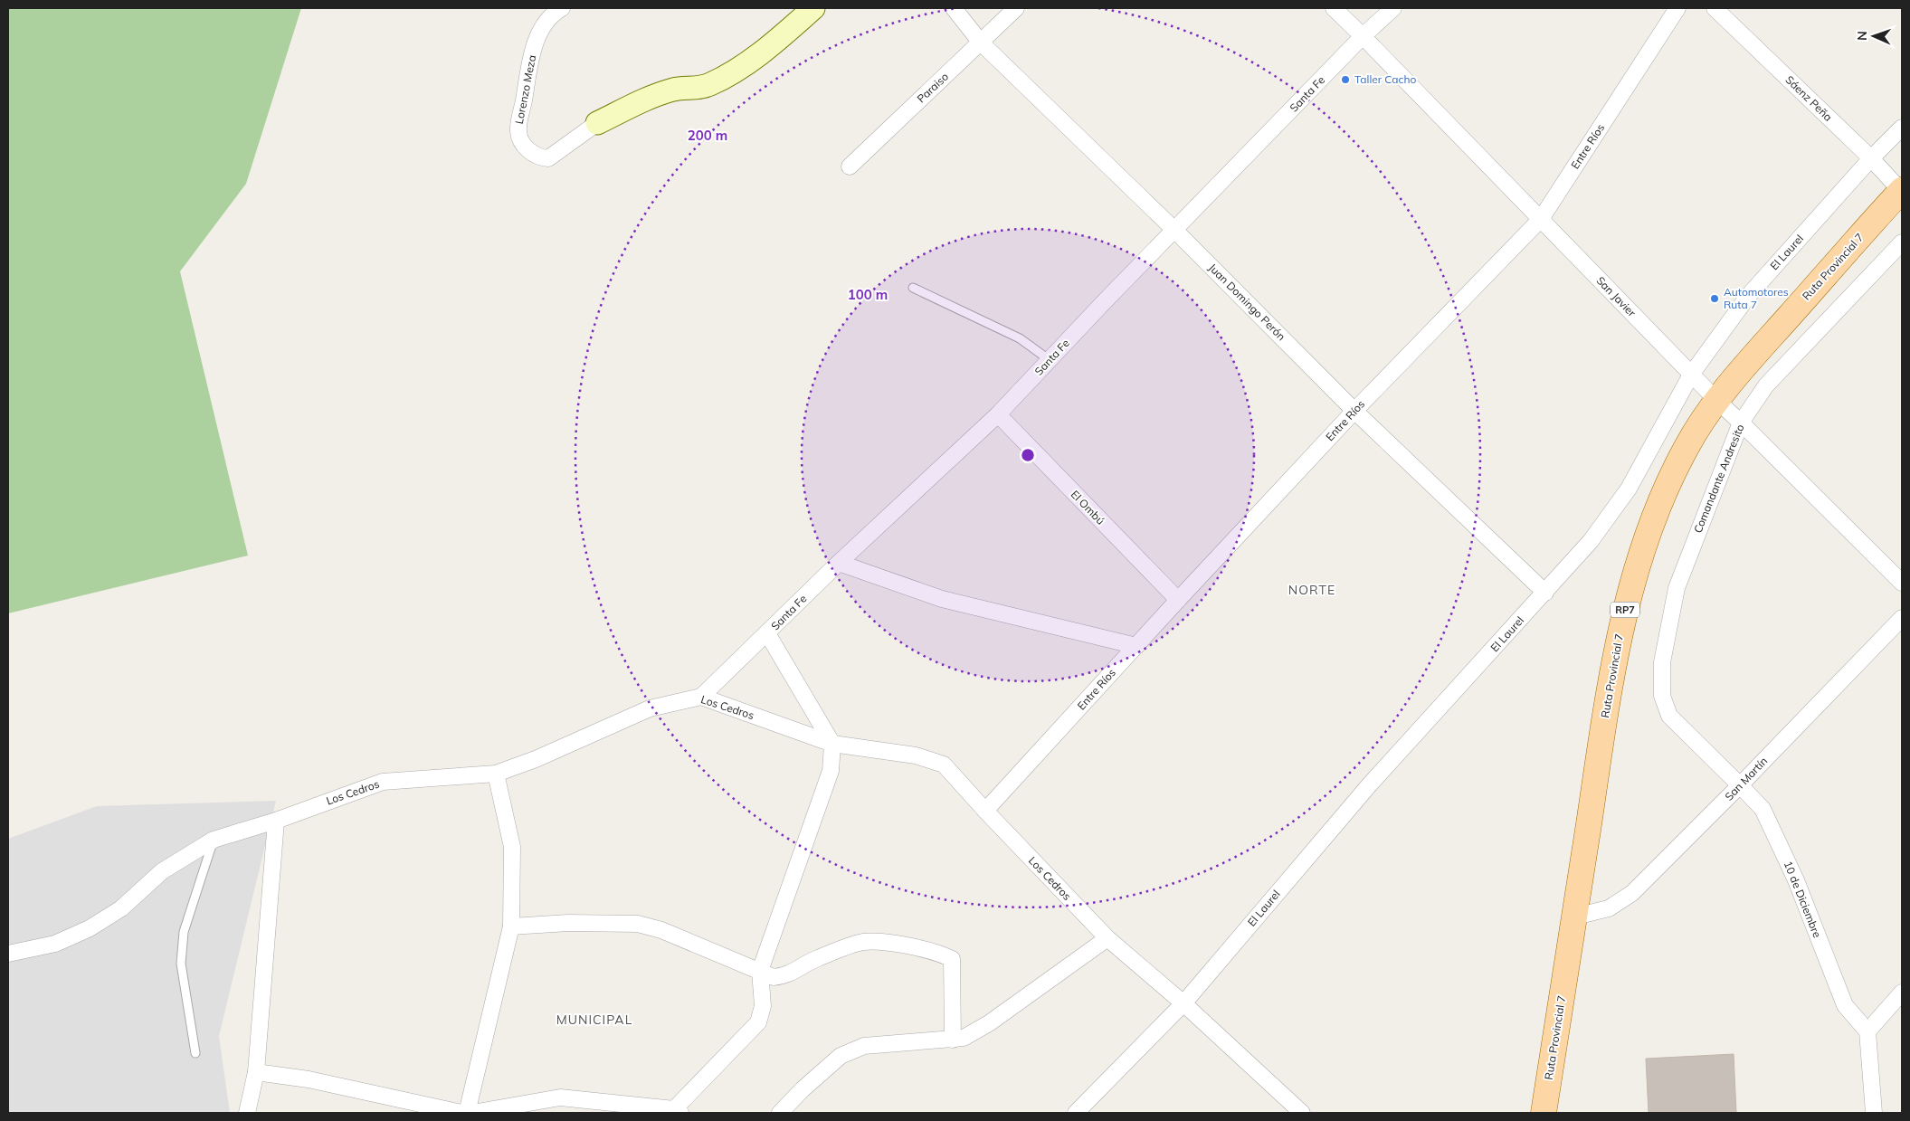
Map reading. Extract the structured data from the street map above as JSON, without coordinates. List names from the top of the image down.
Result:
{
  "streets": {
    "main road": ["Ruta Provincial 7", "RP7"],
    "street": [
      "Paraiso",
      "Lorenzo Meza",
      "Santa Fe",
      "Sáenz Peña",
      "Entre Ríos",
      "El Laurel",
      "San Javier",
      "Juan Domingo Perón",
      "Comandante Andresito",
      "El Ombú",
      "Los Cedros",
      "San Martín",
      "10 de Diciembre"
    ]
  },
  "crossings": [
    ["Paraiso", "Juan Domingo Perón"],
    ["Santa Fe", "San Javier"],
    ["Santa Fe", "Juan Domingo Perón"],
    ["Santa Fe", "El Ombú"],
    ["Santa Fe", "Los Cedros"],
    ["Sáenz Peña", "El Laurel"],
    ["Sáenz Peña", "Ruta Provincial 7"],
    ["Entre Ríos", "San Javier"],
    ["Entre Ríos", "Juan Domingo Perón"],
    ["Entre Ríos", "El Ombú"],
    ["Entre Ríos", "Los Cedros"],
    ["El Laurel", "San Javier"],
    ["El Laurel", "Juan Domingo Perón"],
    ["El Laurel", "Los Cedros"],
    ["Ruta Provincial 7", "San Javier"],
    ["Ruta Provincial 7", "San Martín"],
    ["San Javier", "Comandante Andresito"],
    ["Comandante Andresito", "10 de Diciembre"],
    ["San Martín", "10 de Diciembre"]
  ],
  "districts": ["NORTE", "MUNICIPAL"],
  "places": ["Taller Cacho", "Automotores Ruta 7"],
  "north": "left",
  "rings": ["200 m", "100 m"]
}
